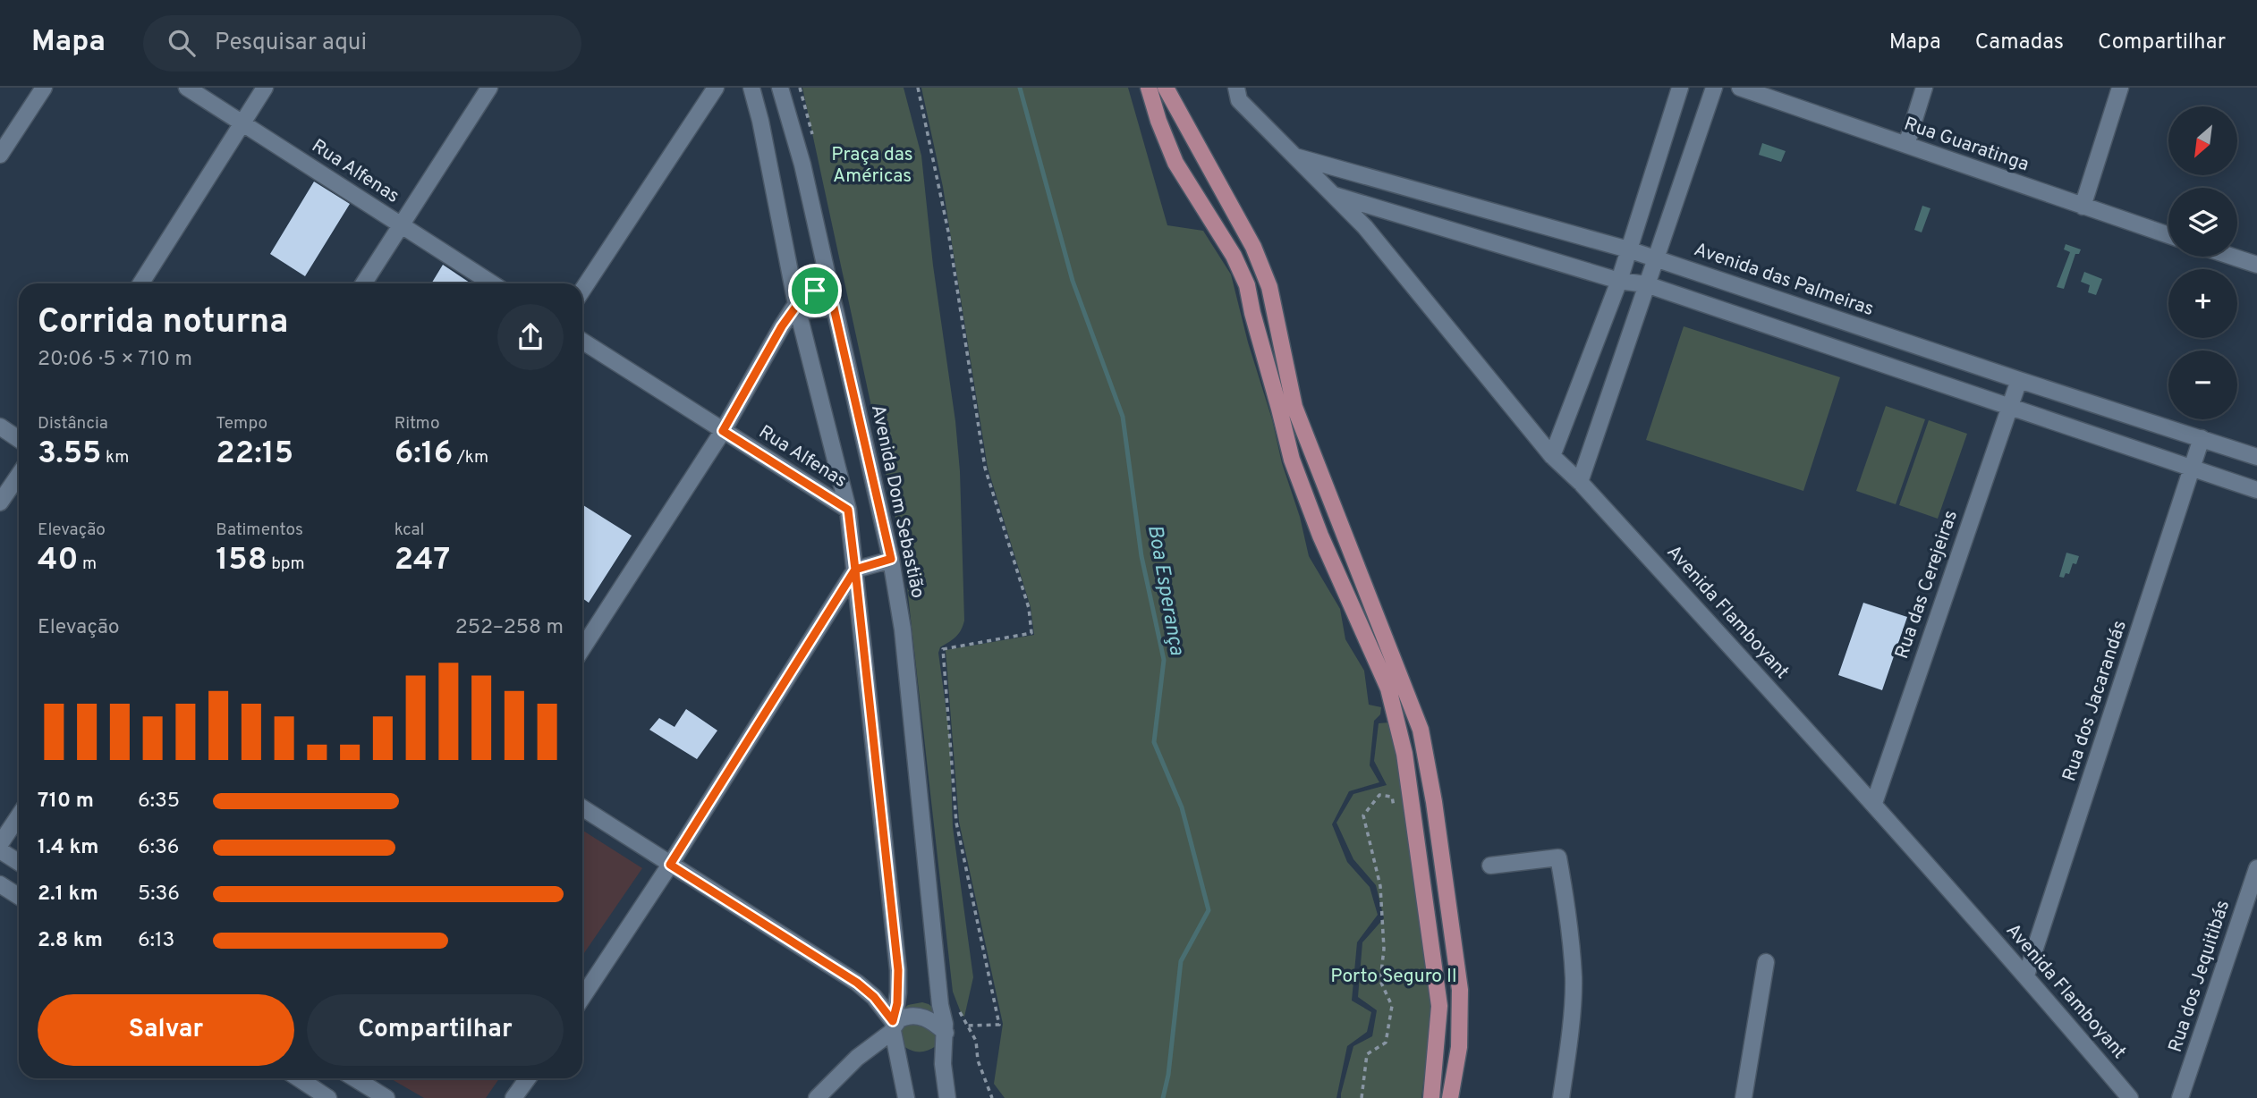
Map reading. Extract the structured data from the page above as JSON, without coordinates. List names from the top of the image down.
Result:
{
  "streets": {
    "street": [
      "Rua Guaratinga",
      "Rua Alfenas",
      "Avenida das Palmeiras",
      "Avenida Dom Sebastião",
      "Rua das Cerejeiras",
      "Avenida Flamboyant",
      "Rua dos Jacarandás",
      "Rua dos Jequitibás"
    ]
  },
  "crossings": [
    ["Avenida das Palmeiras", "Rua das Cerejeiras"],
    ["Avenida das Palmeiras", "Avenida Flamboyant"],
    ["Avenida das Palmeiras", "Rua dos Jacarandás"],
    ["Rua das Cerejeiras", "Avenida Flamboyant"],
    ["Avenida Flamboyant", "Rua dos Jacarandás"]
  ],
  "water": ["Boa Esperança"],
  "parks": ["Praça das Américas", "Porto Seguro II"],
  "north": "bottom left",
  "page": {
    "header": "Mapa",
    "search": "Pesquisar aqui",
    "nav": ["Mapa", "Camadas", "Compartilhar"],
    "map_buttons": ["+", "−"],
    "heading": ["Corrida noturna", "20:06 · 5 × 710 m"],
    "stats": [
      ["Distância", "3.55 km"],
      ["Tempo", "22:15"],
      ["Ritmo", "6:16 /km"],
      ["Elevação", "40 m"],
      ["Batimentos", "158 bpm"],
      ["kcal", "247"]
    ],
    "chart": ["Elevação", "252–258 m"],
    "list": [
      {
        "name": "710 m",
        "note": "6:35"
      },
      {
        "name": "1.4 km",
        "note": "6:36"
      },
      {
        "name": "2.1 km",
        "note": "5:36"
      },
      {
        "name": "2.8 km",
        "note": "6:13"
      }
    ],
    "buttons": ["Salvar", "Compartilhar"]
  }
}
